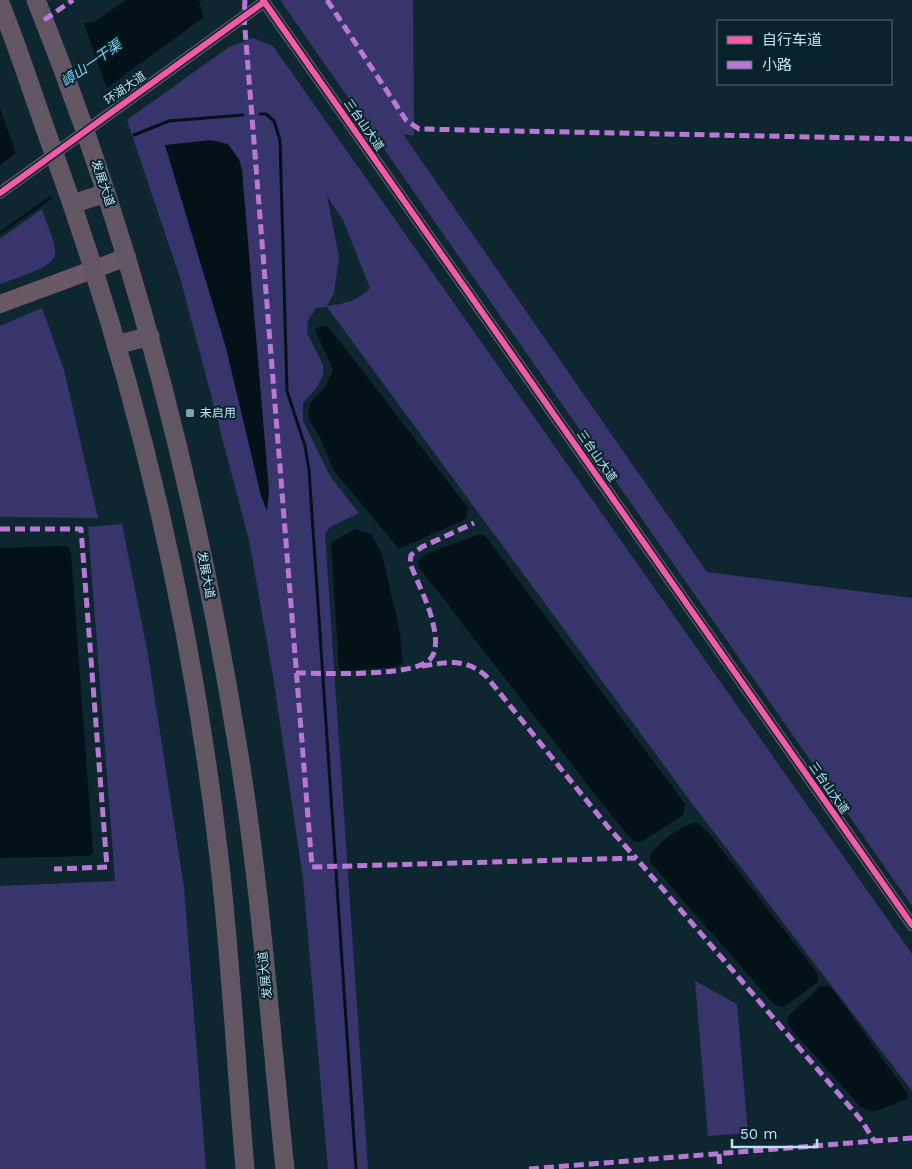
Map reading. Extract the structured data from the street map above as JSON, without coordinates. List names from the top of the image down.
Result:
{
  "streets": {
    "main road": ["发展大道"],
    "street": ["环湖大道", "三台山大道"]
  },
  "crossings": [
    ["环湖大道", "三台山大道"],
    ["环湖大道", "发展大道"]
  ],
  "water": ["嶂山一干渠"],
  "places": {
    "transit": ["未启用"]
  },
  "legend": ["自行车道", "小路"],
  "scale_bar": "50 m"
}
